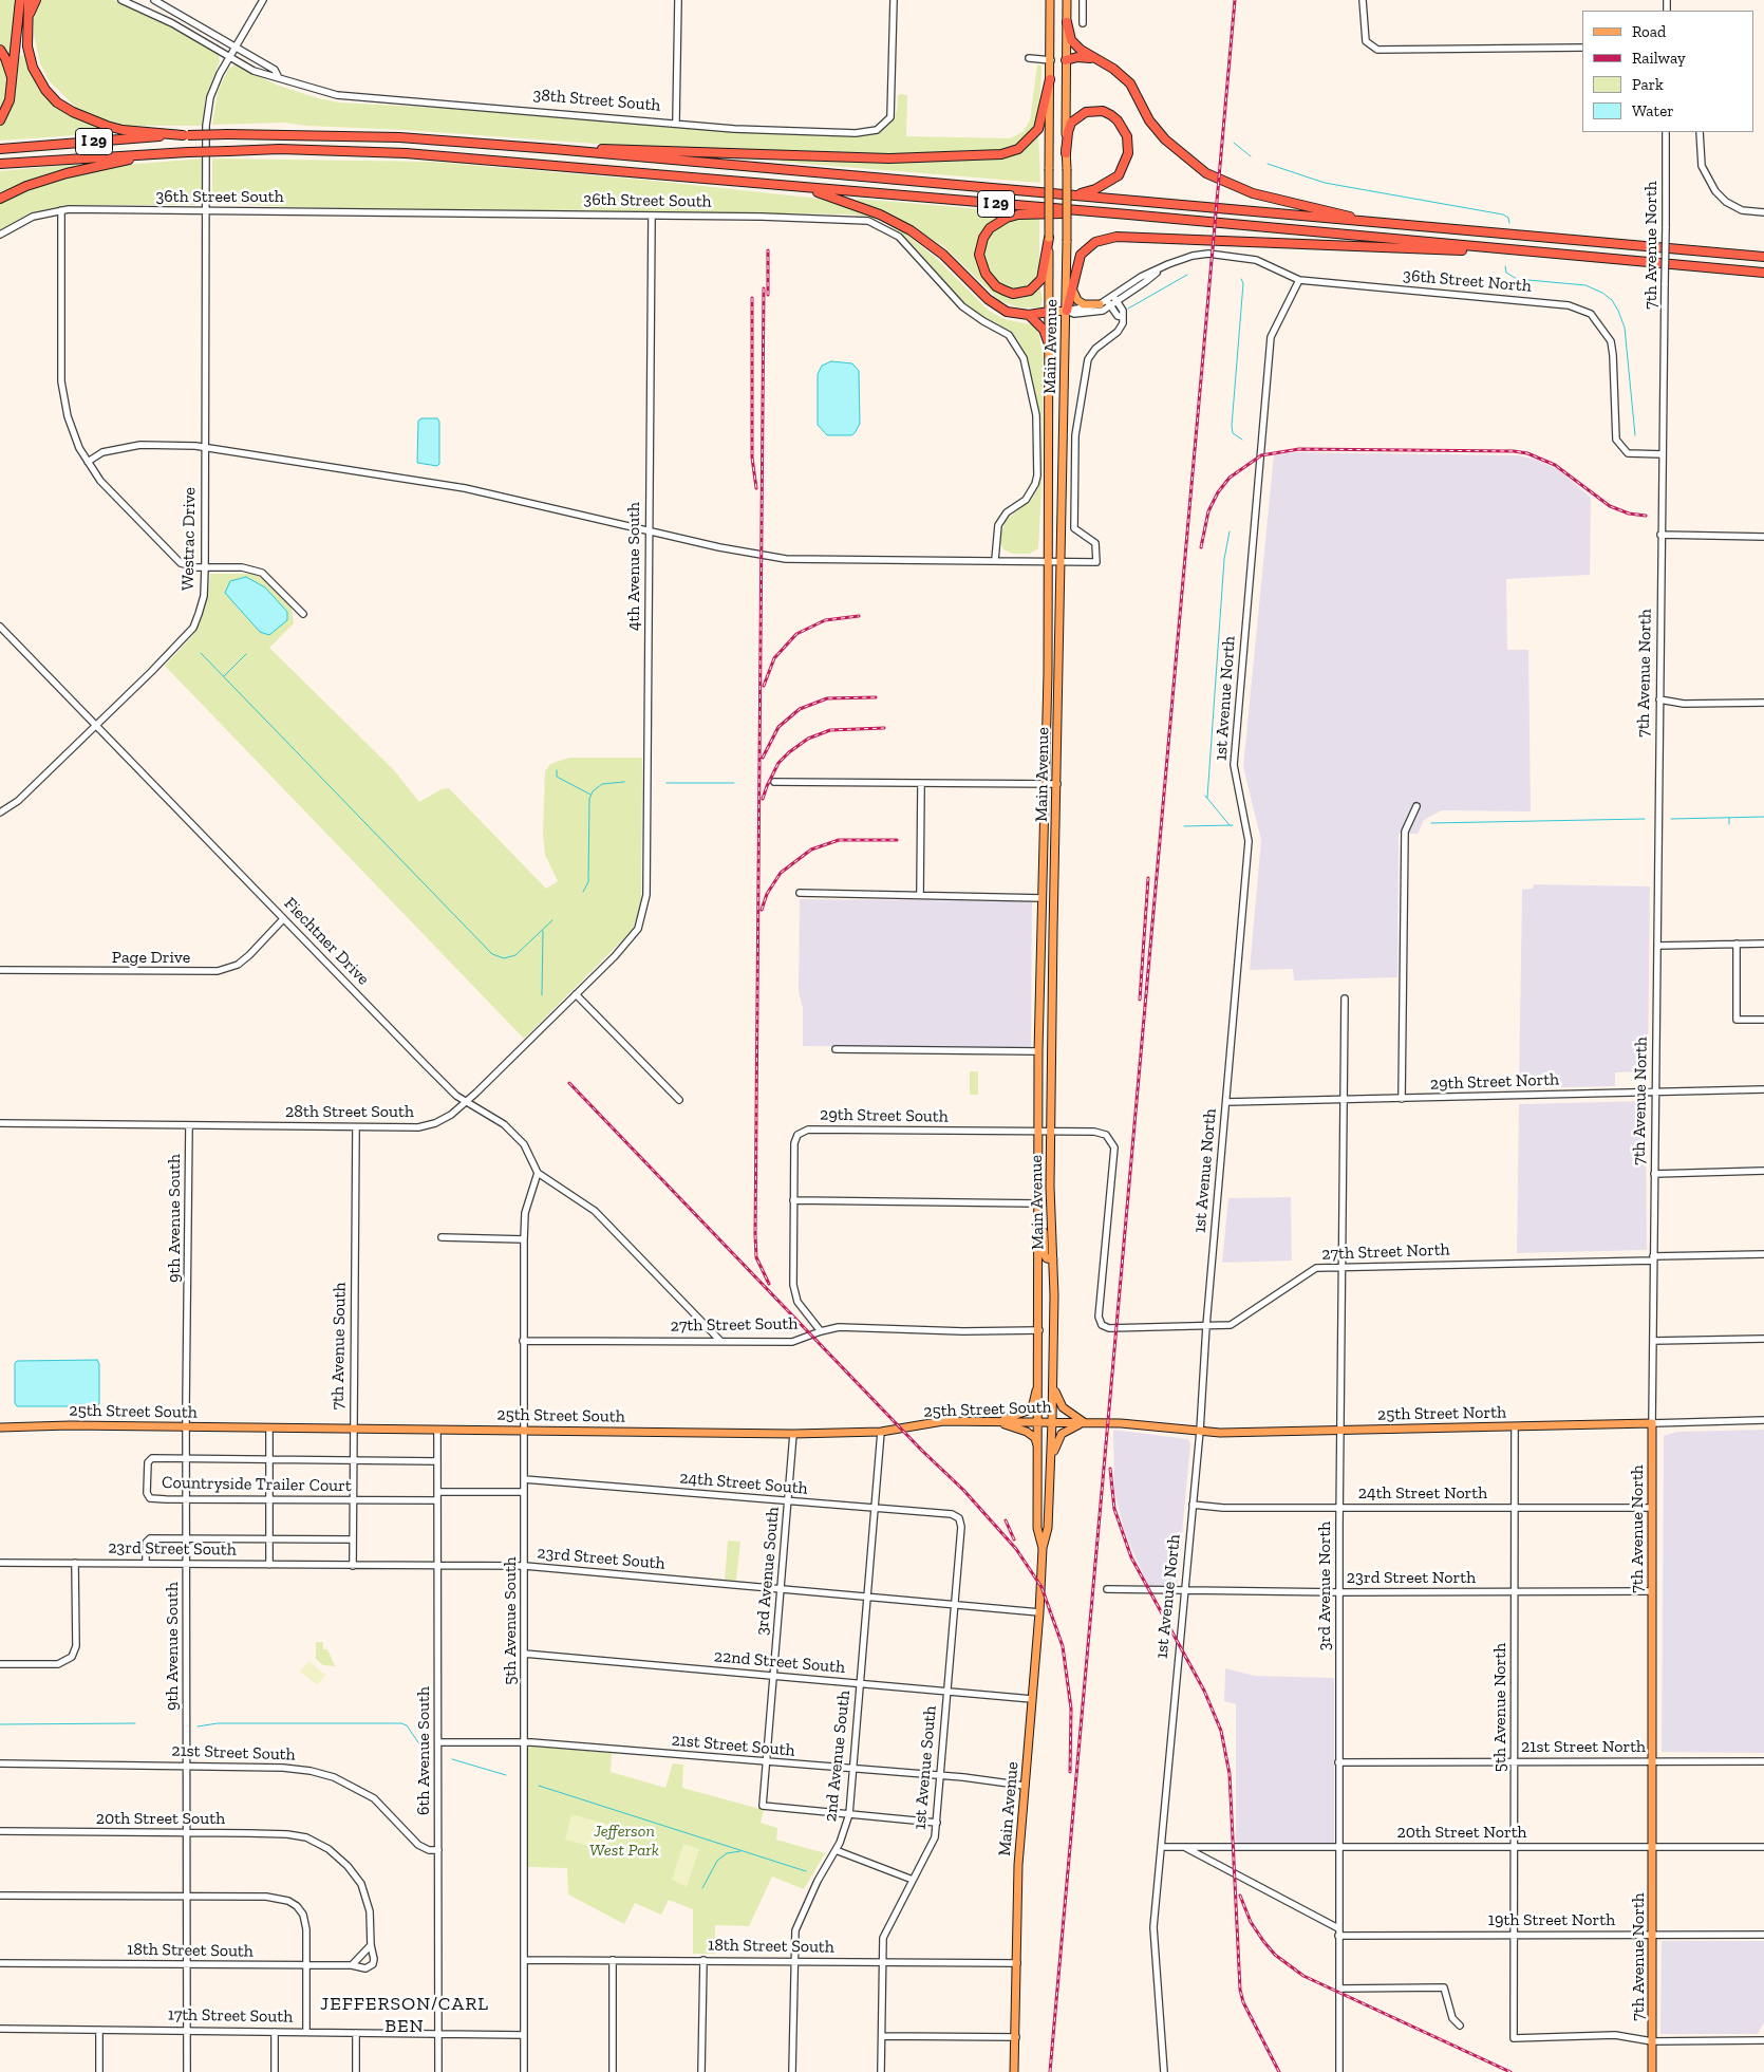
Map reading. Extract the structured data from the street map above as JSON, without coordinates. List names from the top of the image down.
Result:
{
  "streets": {
    "highway": ["I 29"],
    "main road": [
      "7th Avenue North",
      "Main Avenue",
      "25th Street South",
      "25th Street North"
    ],
    "street": [
      "38th Street South",
      "36th Street South",
      "36th Street North",
      "Westrac Drive",
      "4th Avenue South",
      "1st Avenue North",
      "Fiechtner Drive",
      "Page Drive",
      "29th Street North",
      "28th Street South",
      "29th Street South",
      "9th Avenue South",
      "27th Street North",
      "27th Street South",
      "7th Avenue South",
      "24th Street South",
      "Countryside Trailer Court",
      "24th Street North",
      "23rd Street South",
      "3rd Avenue South",
      "23rd Street North",
      "3rd Avenue North",
      "5th Avenue South",
      "22nd Street South",
      "5th Avenue North",
      "21st Street South",
      "21st Street North",
      "6th Avenue South",
      "2nd Avenue South",
      "1st Avenue South",
      "20th Street South",
      "20th Street North",
      "19th Street North",
      "18th Street South",
      "17th Street South"
    ]
  },
  "crossings": [
    ["38th Street South", "Westrac Drive"],
    ["36th Street South", "Westrac Drive"],
    ["36th Street South", "4th Avenue South"],
    ["7th Avenue North", "36th Street North"],
    ["7th Avenue North", "29th Street North"],
    ["7th Avenue North", "27th Street North"],
    ["7th Avenue North", "25th Street North"],
    ["7th Avenue North", "24th Street North"],
    ["7th Avenue North", "23rd Street North"],
    ["7th Avenue North", "5th Avenue North"],
    ["7th Avenue North", "21st Street North"],
    ["7th Avenue North", "20th Street North"],
    ["7th Avenue North", "19th Street North"],
    ["36th Street North", "Main Avenue"],
    ["36th Street North", "1st Avenue North"],
    ["Main Avenue", "29th Street South"],
    ["Main Avenue", "27th Street North"],
    ["Main Avenue", "27th Street South"],
    ["Main Avenue", "25th Street South"],
    ["Main Avenue", "23rd Street South"],
    ["Main Avenue", "22nd Street South"],
    ["Main Avenue", "21st Street South"],
    ["Main Avenue", "18th Street South"],
    ["Westrac Drive", "Fiechtner Drive"],
    ["4th Avenue South", "28th Street South"],
    ["1st Avenue North", "29th Street North"],
    ["1st Avenue North", "27th Street North"],
    ["1st Avenue North", "25th Street North"],
    ["1st Avenue North", "24th Street North"],
    ["1st Avenue North", "23rd Street North"],
    ["1st Avenue North", "20th Street North"],
    ["Fiechtner Drive", "Page Drive"],
    ["Fiechtner Drive", "28th Street South"],
    ["Fiechtner Drive", "5th Avenue South"],
    ["29th Street North", "3rd Avenue North"],
    ["28th Street South", "9th Avenue South"],
    ["28th Street South", "7th Avenue South"],
    ["29th Street South", "27th Street North"],
    ["29th Street South", "27th Street South"],
    ["9th Avenue South", "25th Street South"],
    ["9th Avenue South", "Countryside Trailer Court"],
    ["9th Avenue South", "23rd Street South"],
    ["9th Avenue South", "21st Street South"],
    ["9th Avenue South", "20th Street South"],
    ["9th Avenue South", "18th Street South"],
    ["9th Avenue South", "17th Street South"],
    ["27th Street North", "3rd Avenue North"],
    ["27th Street South", "5th Avenue South"],
    ["7th Avenue South", "25th Street South"],
    ["7th Avenue South", "Countryside Trailer Court"],
    ["7th Avenue South", "23rd Street South"],
    ["25th Street South", "25th Street North"],
    ["25th Street South", "3rd Avenue South"],
    ["25th Street South", "5th Avenue South"],
    ["25th Street South", "6th Avenue South"],
    ["25th Street South", "2nd Avenue South"],
    ["25th Street North", "3rd Avenue North"],
    ["25th Street North", "5th Avenue North"],
    ["24th Street South", "3rd Avenue South"],
    ["24th Street South", "5th Avenue South"],
    ["24th Street South", "2nd Avenue South"],
    ["24th Street South", "1st Avenue South"],
    ["Countryside Trailer Court", "6th Avenue South"],
    ["24th Street North", "3rd Avenue North"],
    ["24th Street North", "5th Avenue North"],
    ["23rd Street South", "3rd Avenue South"],
    ["23rd Street South", "5th Avenue South"],
    ["23rd Street South", "6th Avenue South"],
    ["23rd Street South", "2nd Avenue South"],
    ["23rd Street South", "1st Avenue South"],
    ["3rd Avenue South", "22nd Street South"],
    ["3rd Avenue South", "21st Street South"],
    ["3rd Avenue South", "2nd Avenue South"],
    ["23rd Street North", "3rd Avenue North"],
    ["23rd Street North", "5th Avenue North"],
    ["3rd Avenue North", "21st Street North"],
    ["3rd Avenue North", "20th Street North"],
    ["3rd Avenue North", "19th Street North"],
    ["5th Avenue South", "22nd Street South"],
    ["5th Avenue South", "21st Street South"],
    ["5th Avenue South", "18th Street South"],
    ["5th Avenue South", "17th Street South"],
    ["22nd Street South", "2nd Avenue South"],
    ["22nd Street South", "1st Avenue South"],
    ["5th Avenue North", "21st Street North"],
    ["5th Avenue North", "20th Street North"],
    ["5th Avenue North", "19th Street North"],
    ["21st Street South", "6th Avenue South"],
    ["21st Street South", "2nd Avenue South"],
    ["21st Street South", "1st Avenue South"],
    ["6th Avenue South", "17th Street South"],
    ["2nd Avenue South", "18th Street South"],
    ["1st Avenue South", "18th Street South"],
    ["20th Street South", "18th Street South"],
    ["20th Street North", "19th Street North"]
  ],
  "districts": ["JEFFERSON/CARL BEN"],
  "parks": ["Jefferson West Park"],
  "legend": [
    "Road",
    "Railway",
    "Park",
    "Water"
  ]
}
